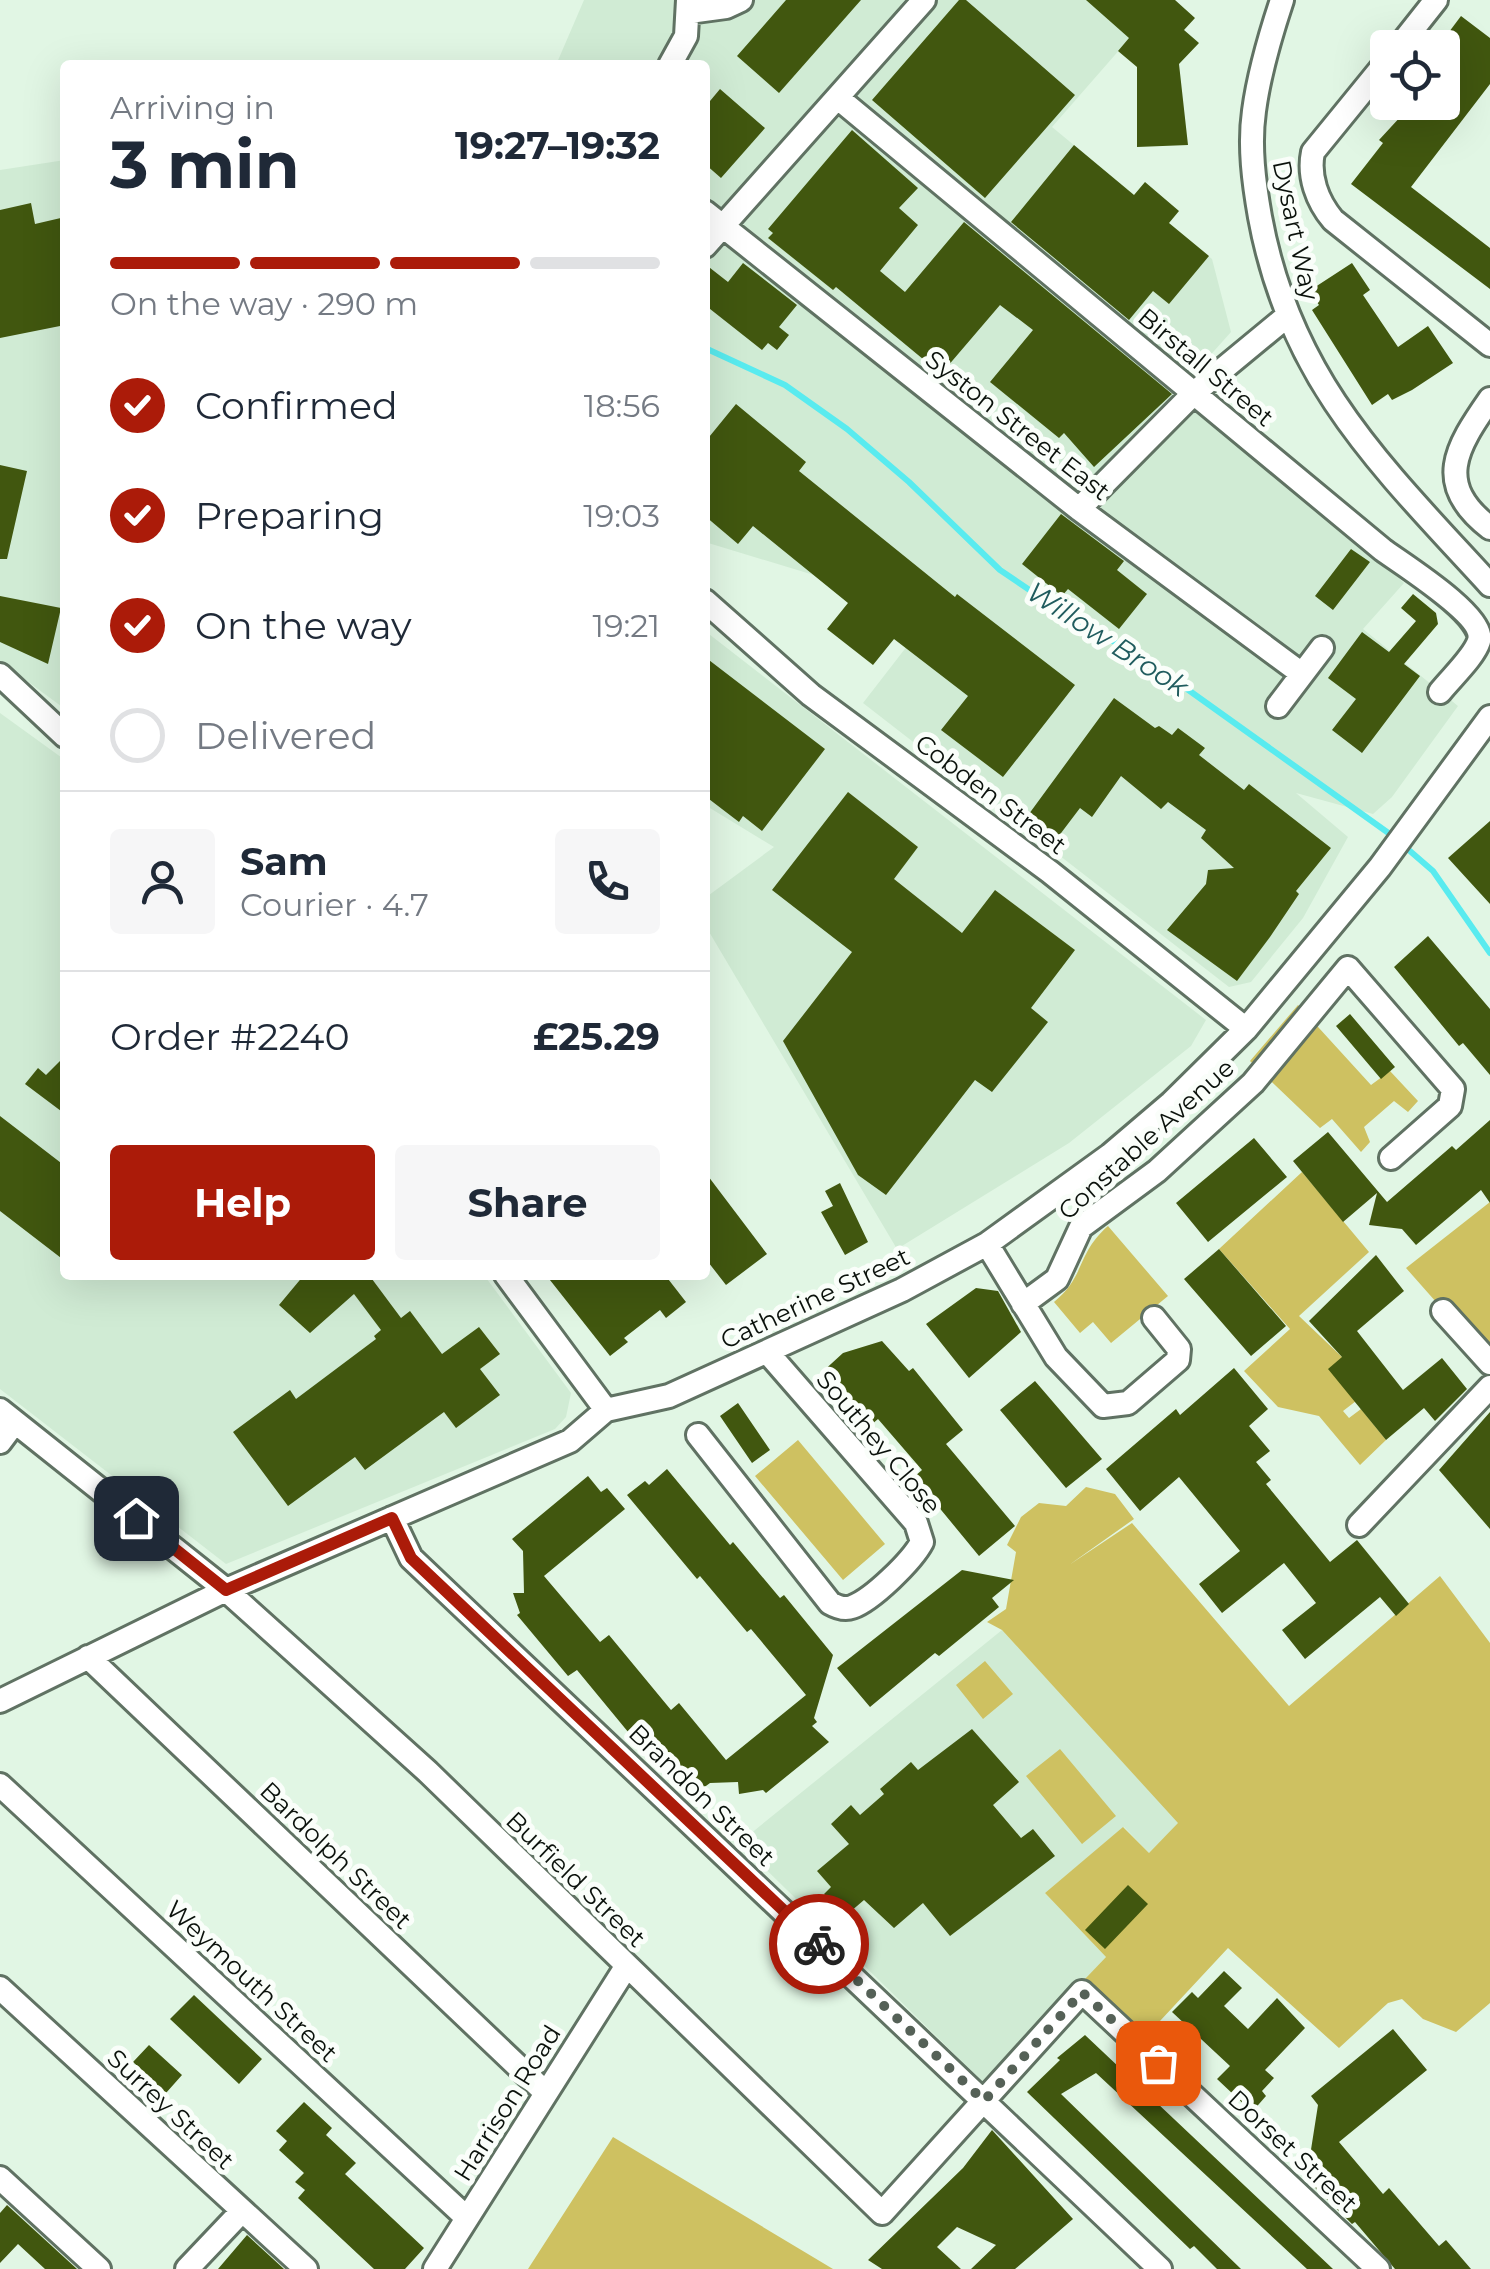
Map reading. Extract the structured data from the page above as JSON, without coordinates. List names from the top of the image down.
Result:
{
  "streets": {
    "street": [
      "Dysart Way",
      "Birstall Street",
      "Syston Street East",
      "Cobden Street",
      "Constable Avenue",
      "Catherine Street",
      "Southey Close",
      "Brandon Street",
      "Bardolph Street",
      "Burfield Street",
      "Weymouth Street",
      "Harrison Road",
      "Surrey Street",
      "Dorset Street"
    ]
  },
  "crossings": [
    ["Cobden Street", "Catherine Street"],
    ["Catherine Street", "Southey Close"],
    ["Catherine Street", "Brandon Street"],
    ["Catherine Street", "Bardolph Street"],
    ["Catherine Street", "Burfield Street"],
    ["Brandon Street", "Burfield Street"],
    ["Brandon Street", "Dorset Street"],
    ["Bardolph Street", "Harrison Road"],
    ["Burfield Street", "Harrison Road"],
    ["Burfield Street", "Dorset Street"],
    ["Weymouth Street", "Harrison Road"]
  ],
  "water": ["Willow Brook"],
  "page": {
    "heading": ["3 min", "Arriving in", "19:27–19:32"],
    "panel": [
      "Sam",
      "Courier · 4.7",
      "Order #2240",
      "£25.29"
    ],
    "bar": "On the way · 290 m",
    "list": [
      ["Confirmed", "18:56"],
      ["Preparing", "19:03"],
      ["On the way", "19:21"],
      "Delivered"
    ],
    "buttons": ["Help", "Share"]
  }
}
